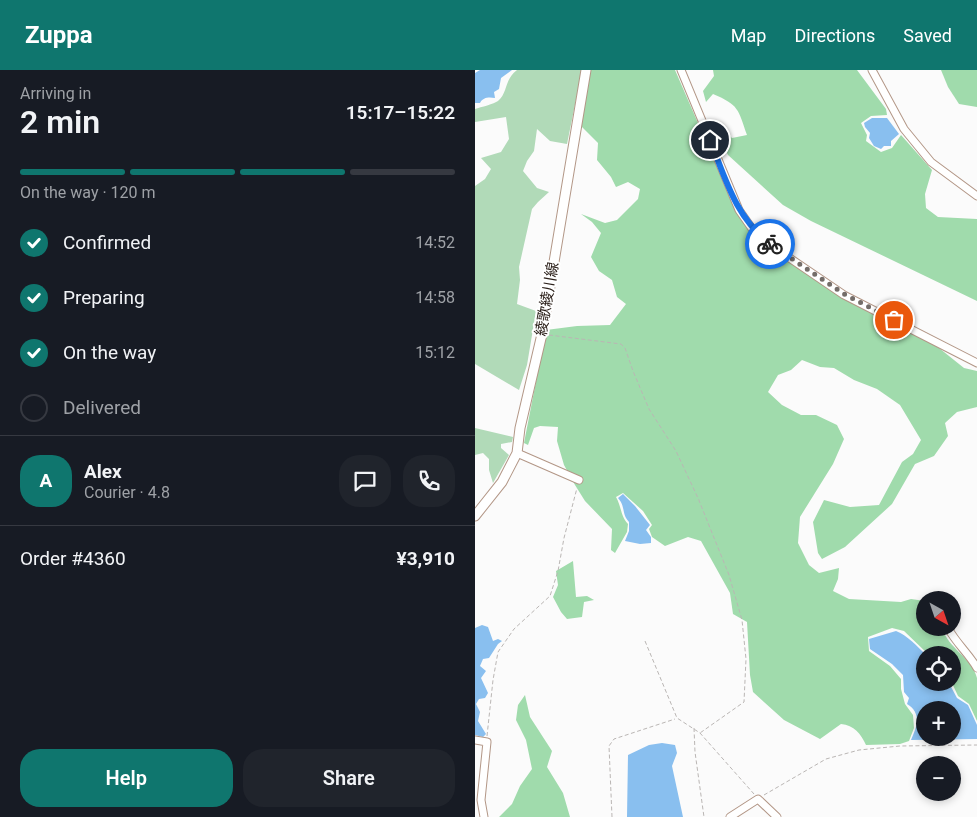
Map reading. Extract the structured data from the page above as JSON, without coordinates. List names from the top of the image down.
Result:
{
  "streets": {
    "main road": ["綾歌綾川線"]
  },
  "north": "bottom right",
  "page": {
    "header": "Zuppa",
    "nav": ["Map", "Directions", "Saved"],
    "heading": ["2 min", "Arriving in", "15:17–15:22"],
    "panel": [
      "Alex",
      "Courier · 4.8",
      "Order #4360",
      "¥3,910"
    ],
    "bar": "On the way · 120 m",
    "list": [
      ["Confirmed", "14:52"],
      ["Preparing", "14:58"],
      ["On the way", "15:12"],
      "Delivered"
    ],
    "round": "A",
    "map_buttons": ["+", "−"],
    "buttons": ["Help", "Share"]
  }
}
